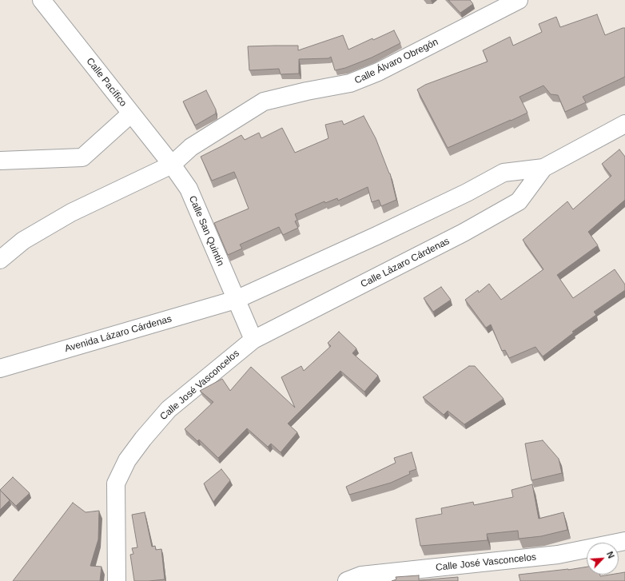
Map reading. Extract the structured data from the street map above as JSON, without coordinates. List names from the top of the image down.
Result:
{
  "streets": {
    "street": [
      "Calle Álvaro Obregón",
      "Calle Pacífico",
      "Calle San Quintín",
      "Calle Lázaro Cárdenas",
      "Avenida Lázaro Cárdenas",
      "Calle José Vasconcelos"
    ]
  },
  "crossings": [
    ["Calle Álvaro Obregón", "Calle Pacífico"],
    ["Calle Álvaro Obregón", "Calle San Quintín"],
    ["Calle Pacífico", "Calle San Quintín"],
    ["Calle San Quintín", "Calle Lázaro Cárdenas"],
    ["Calle San Quintín", "Avenida Lázaro Cárdenas"],
    ["Calle Lázaro Cárdenas", "Avenida Lázaro Cárdenas"],
    ["Calle Lázaro Cárdenas", "Calle José Vasconcelos"]
  ],
  "north": "top right"
}
